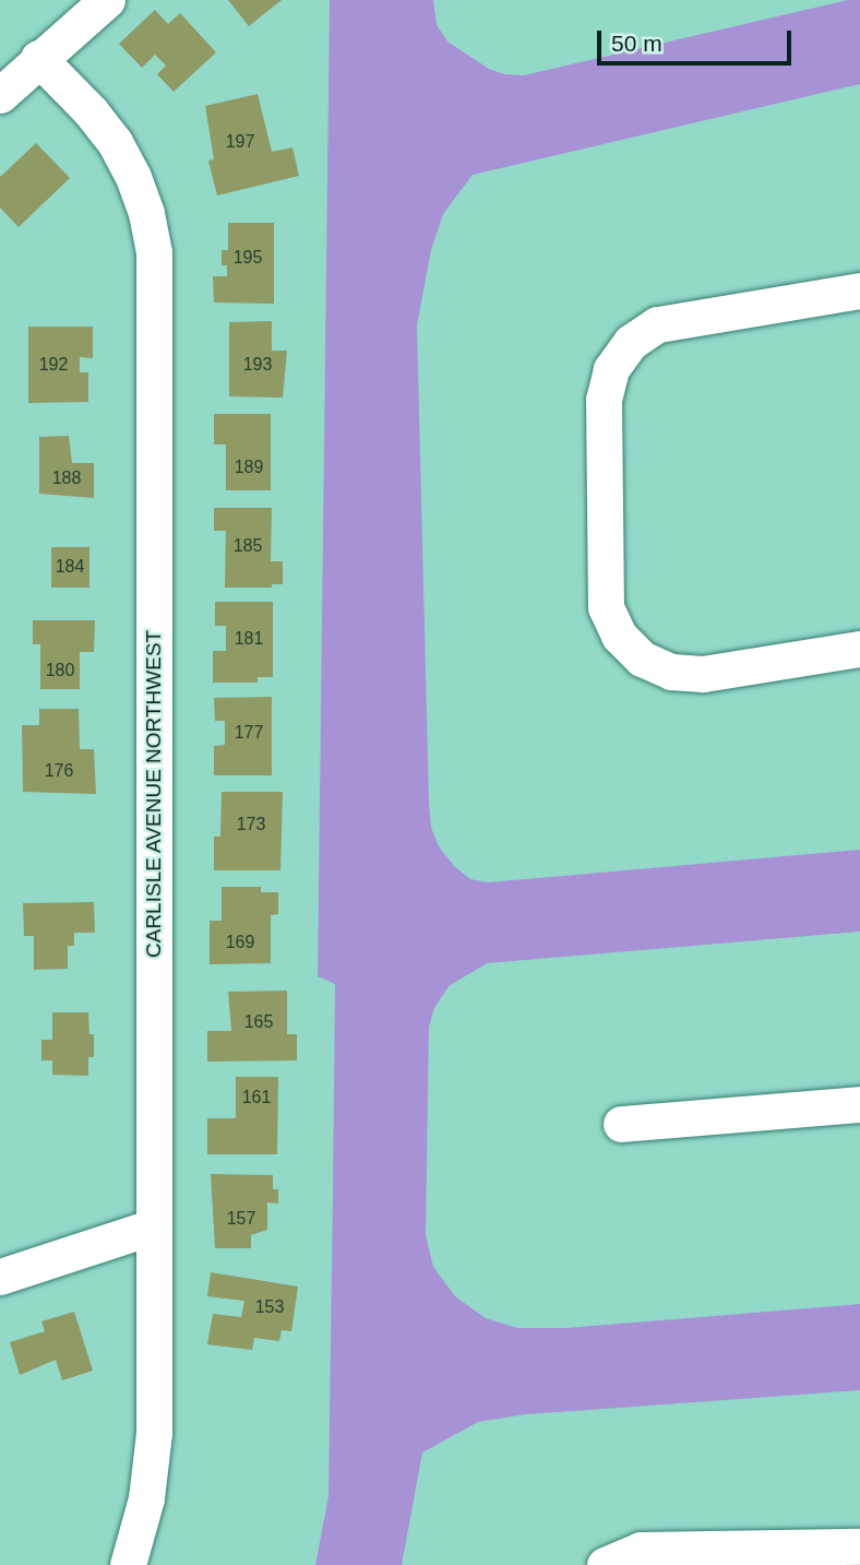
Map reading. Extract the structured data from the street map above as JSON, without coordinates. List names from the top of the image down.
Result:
{
  "streets": {
    "street": ["CARLISLE AVENUE NORTHWEST"]
  },
  "house_numbers": [
    "197",
    "195",
    "192",
    "193",
    "189",
    "188",
    "185",
    "184",
    "181",
    "180",
    "177",
    "176",
    "173",
    "169",
    "165",
    "161",
    "157",
    "153"
  ],
  "scale_bar": "50 m"
}
